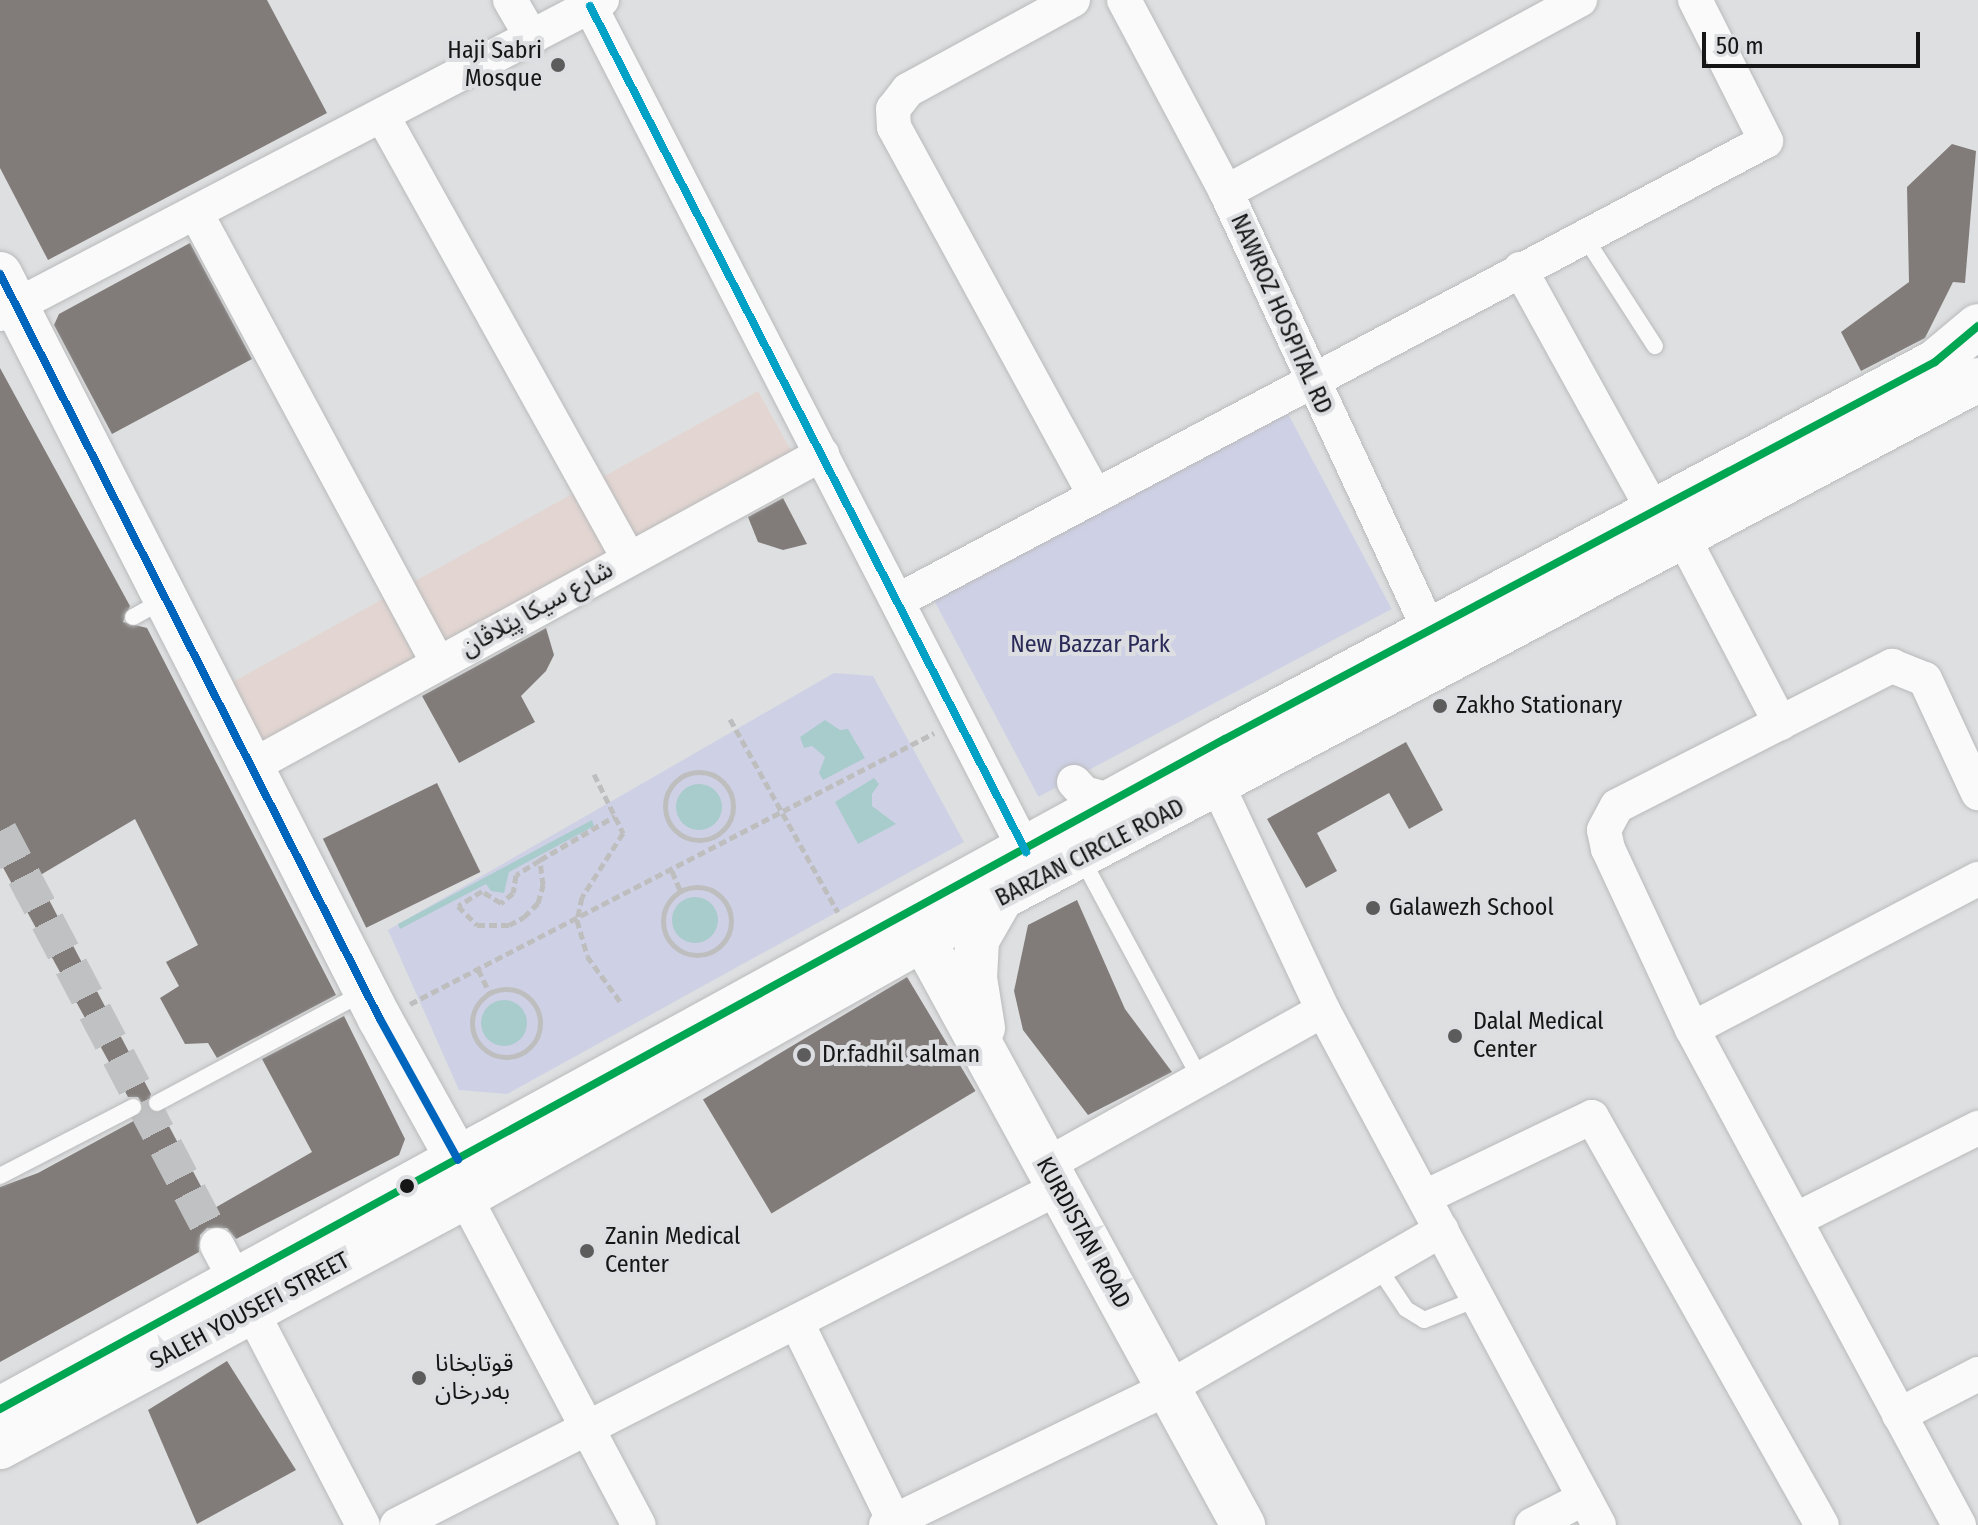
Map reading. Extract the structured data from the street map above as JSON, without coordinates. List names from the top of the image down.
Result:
{
  "streets": {
    "main road": ["BARZAN CIRCLE ROAD", "KURDISTAN ROAD", "SALEH YOUSEFI STREET"],
    "street": ["NAWROZ HOSPITAL RD", "شارع سيكا پێلاڤان"]
  },
  "crossings": [
    ["NAWROZ HOSPITAL RD", "BARZAN CIRCLE ROAD"],
    ["BARZAN CIRCLE ROAD", "KURDISTAN ROAD"],
    ["BARZAN CIRCLE ROAD", "SALEH YOUSEFI STREET"]
  ],
  "parks": ["New Bazzar Park"],
  "places": [
    "Haji Sabri Mosque",
    "Zakho Stationary",
    "Galawezh School",
    "Dalal Medical Center",
    "Dr.fadhil salman",
    "Zanin Medical Center",
    "قوتابخانا به‌درخان"
  ],
  "scale_bar": "50 m"
}
